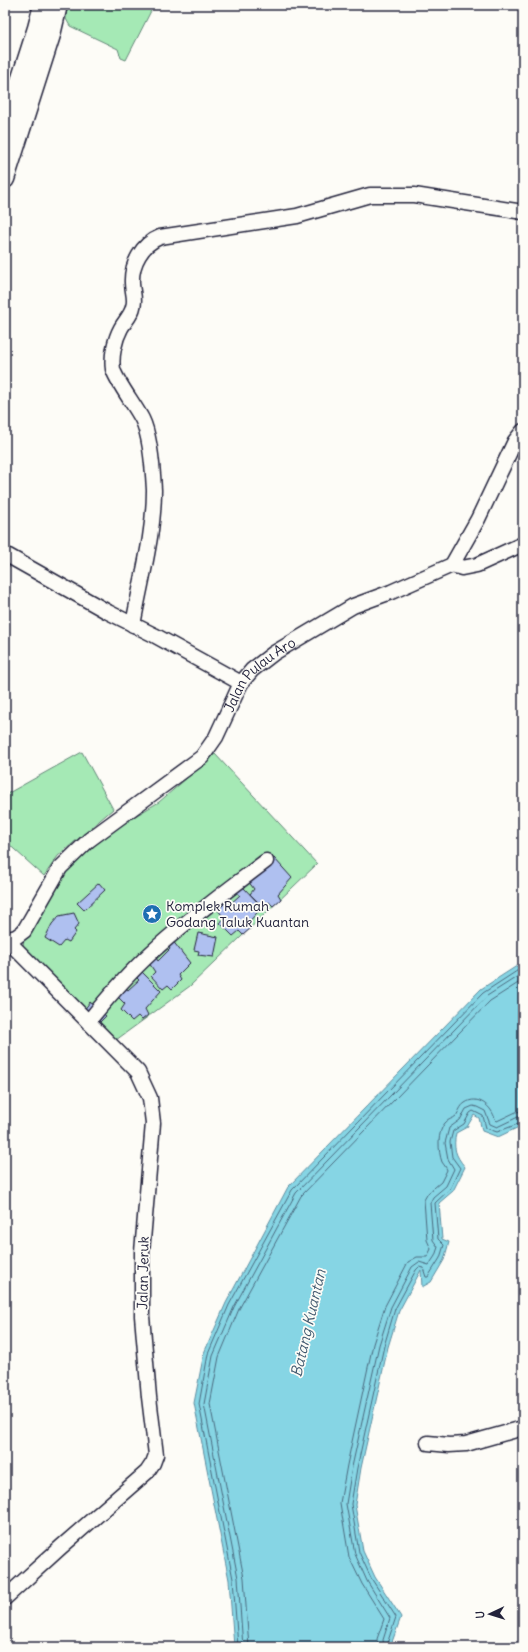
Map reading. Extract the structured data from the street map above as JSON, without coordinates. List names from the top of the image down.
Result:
{
  "streets": {
    "street": ["Jalan Pulau Aro", "Jalan Jeruk"]
  },
  "crossings": [
    ["Jalan Pulau Aro", "Jalan Jeruk"]
  ],
  "water": ["Batang Kuantan"],
  "places": {
    "place": ["Komplek Rumah Godang Taluk Kuantan"]
  },
  "north": "left"
}
